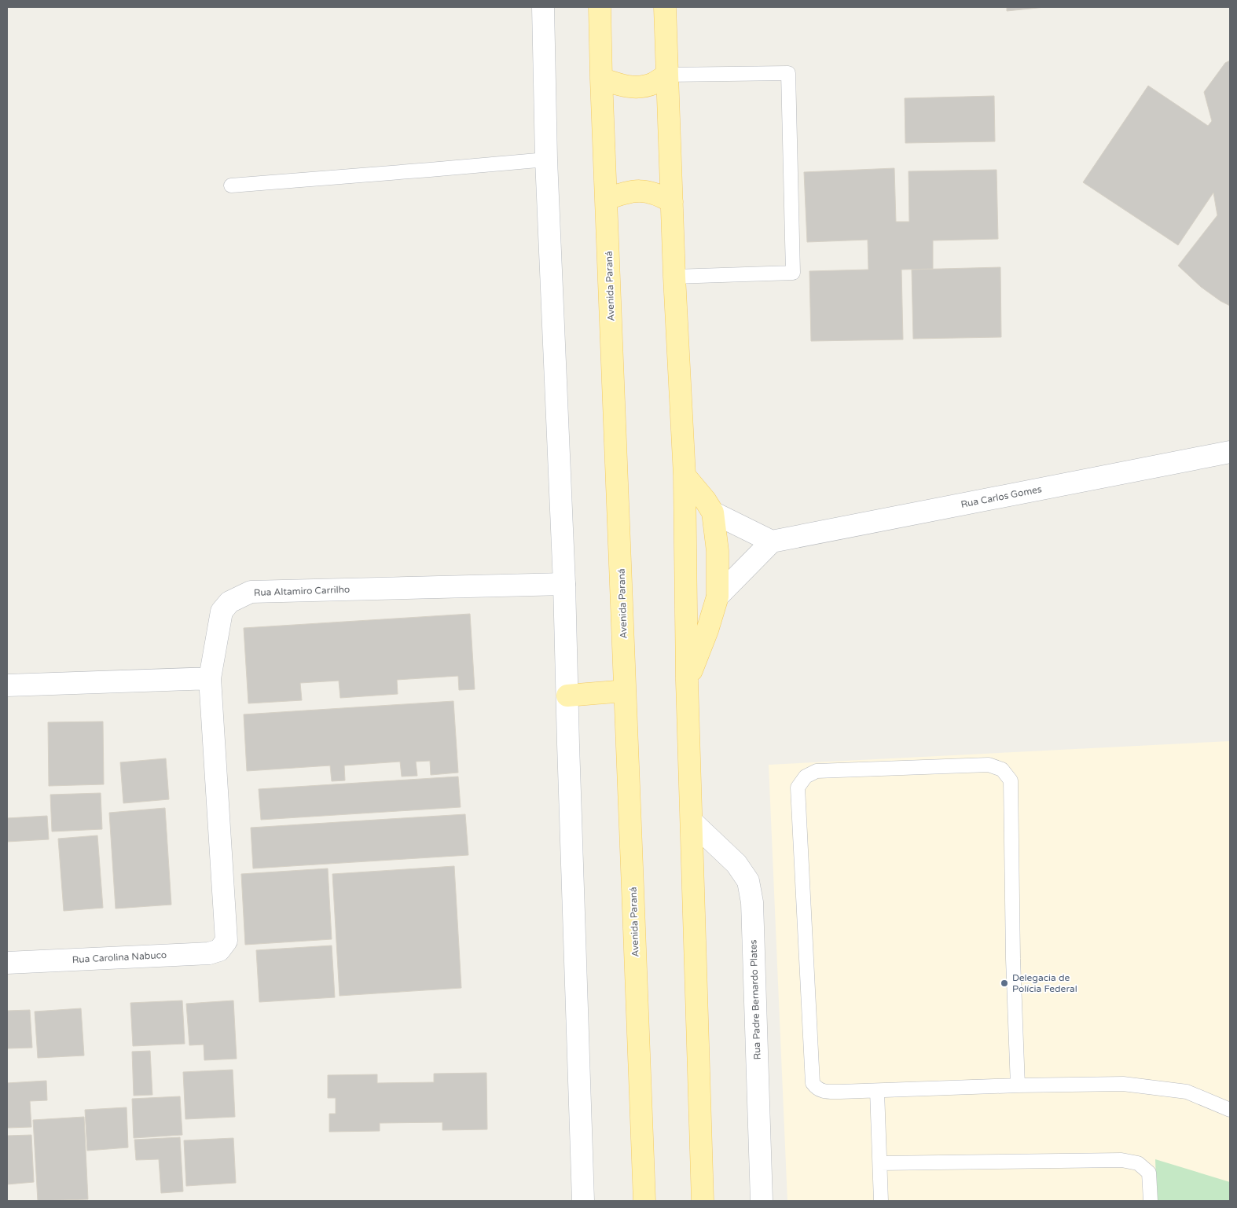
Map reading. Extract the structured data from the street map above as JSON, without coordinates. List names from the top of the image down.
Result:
{
  "streets": {
    "main road": ["Avenida Paraná"],
    "street": [
      "Rua Carlos Gomes",
      "Rua Altamiro Carrilho",
      "Rua Carolina Nabuco",
      "Rua Padre Bernardo Plates"
    ]
  },
  "crossings": [
    ["Rua Altamiro Carrilho", "Rua Carolina Nabuco"]
  ],
  "places": ["Delegacia de Polícia Federal"]
}
